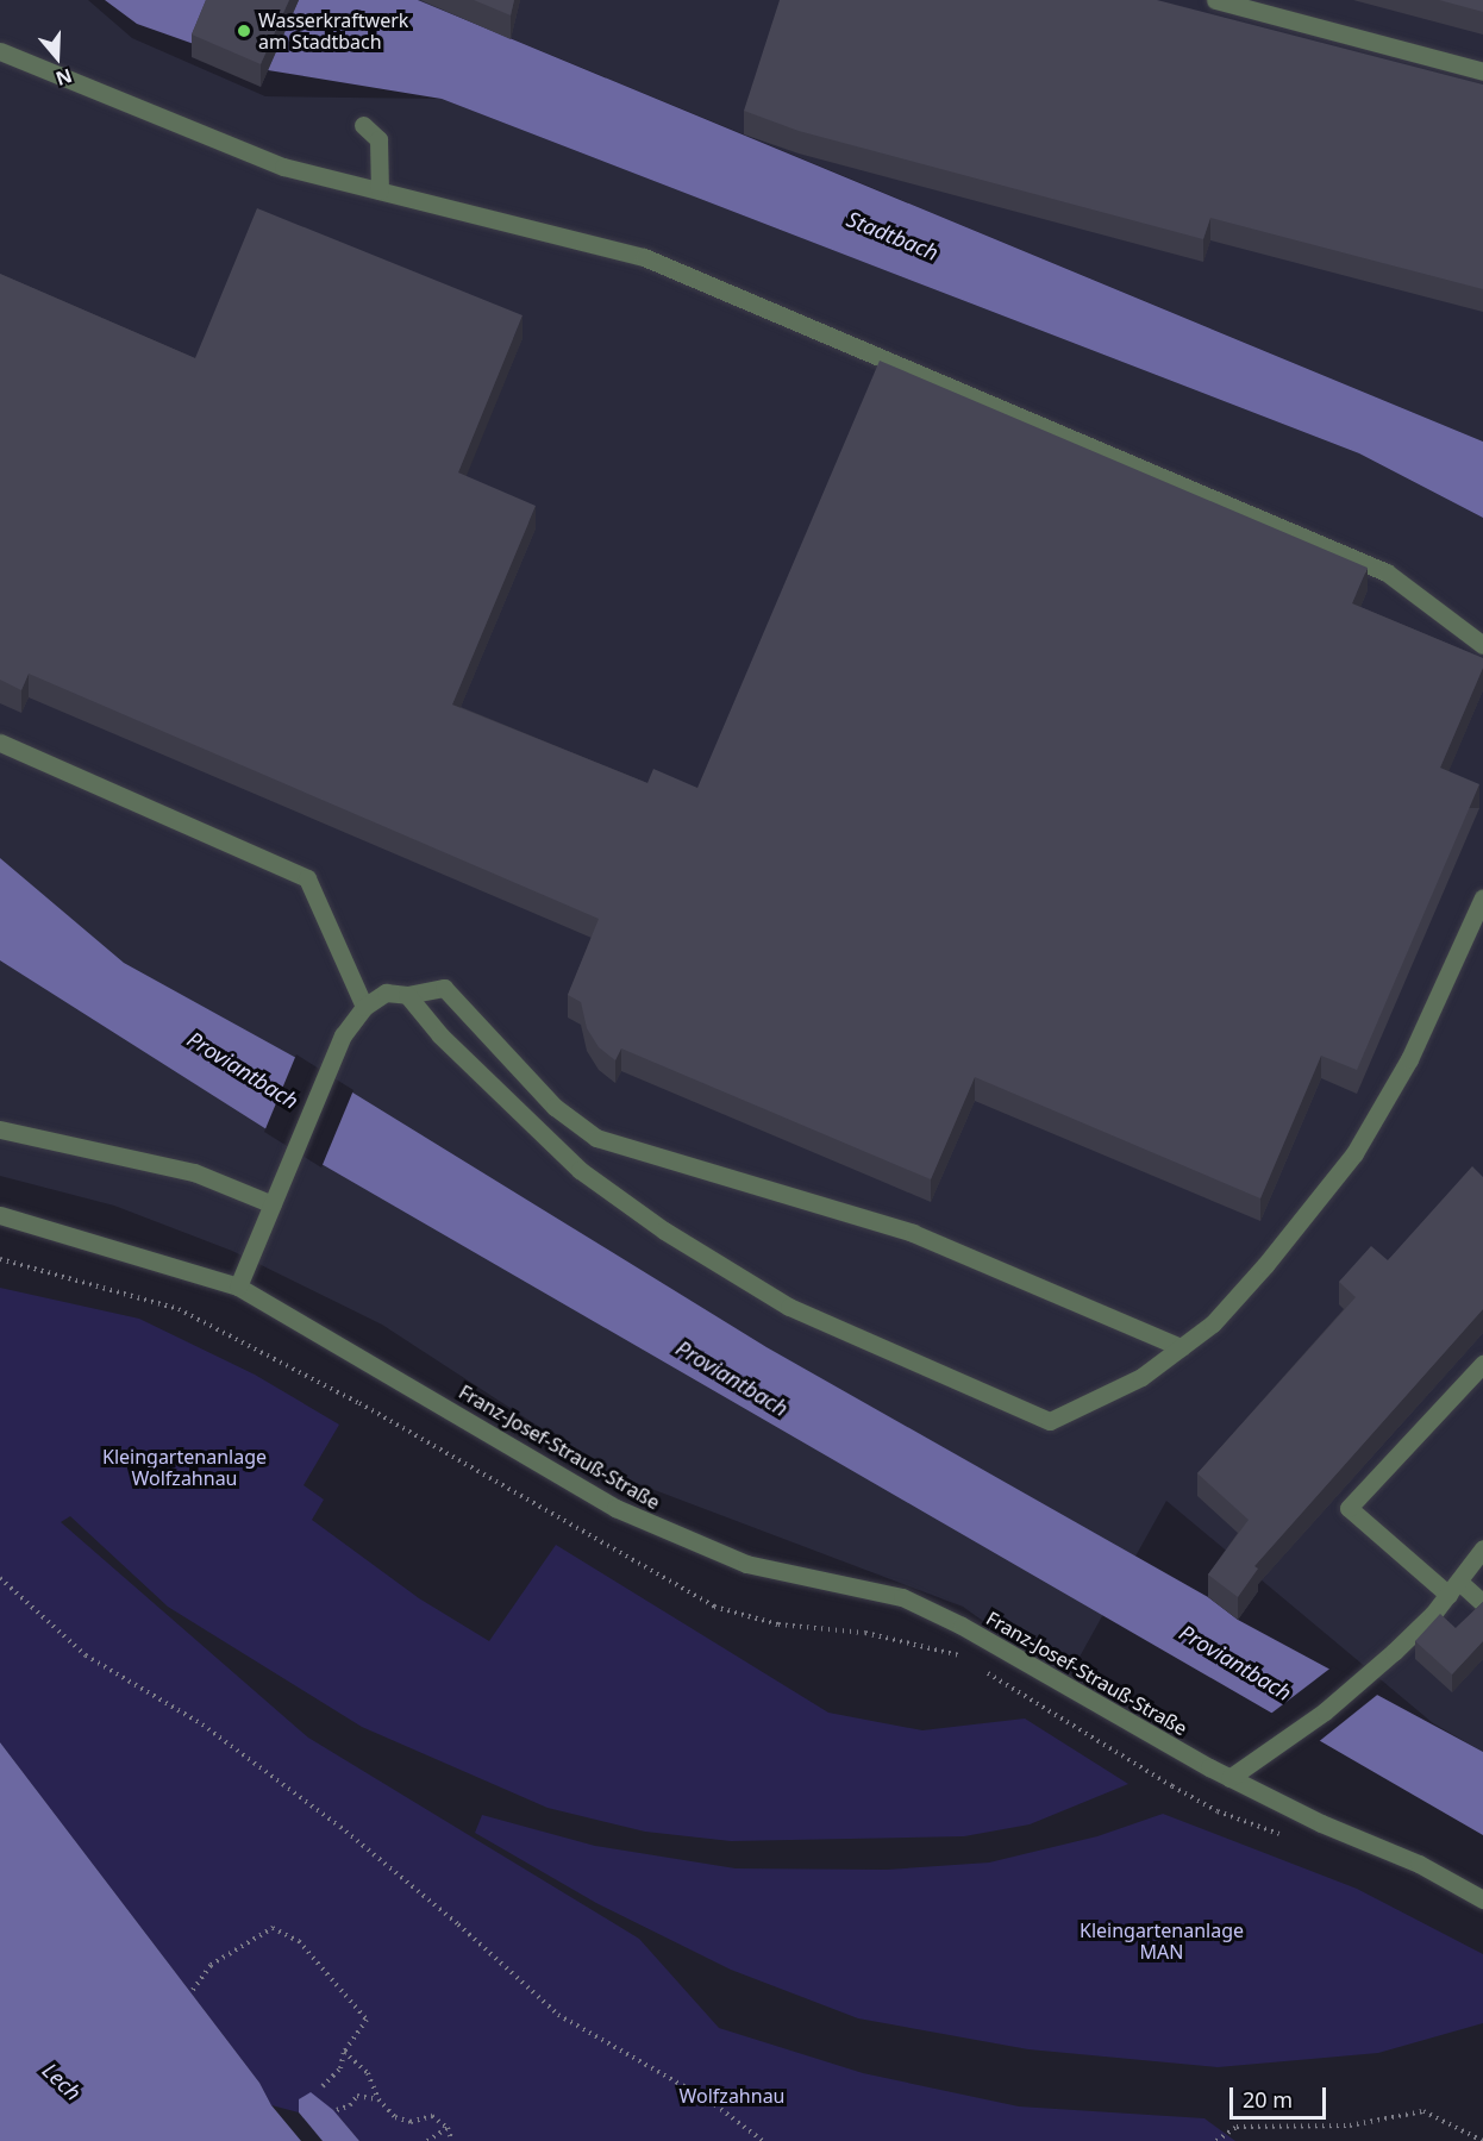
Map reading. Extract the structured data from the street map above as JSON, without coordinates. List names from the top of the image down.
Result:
{
  "streets": {
    "street": ["Franz-Josef-Strauß-Straße"]
  },
  "water": ["Stadtbach", "Proviantbach", "Lech"],
  "parks": ["Kleingartenanlage Wolfzahnau", "Kleingartenanlage MAN", "Wolfzahnau"],
  "places": ["Wasserkraftwerk am Stadtbach"],
  "scale_bar": "20 m",
  "north": "bottom"
}
